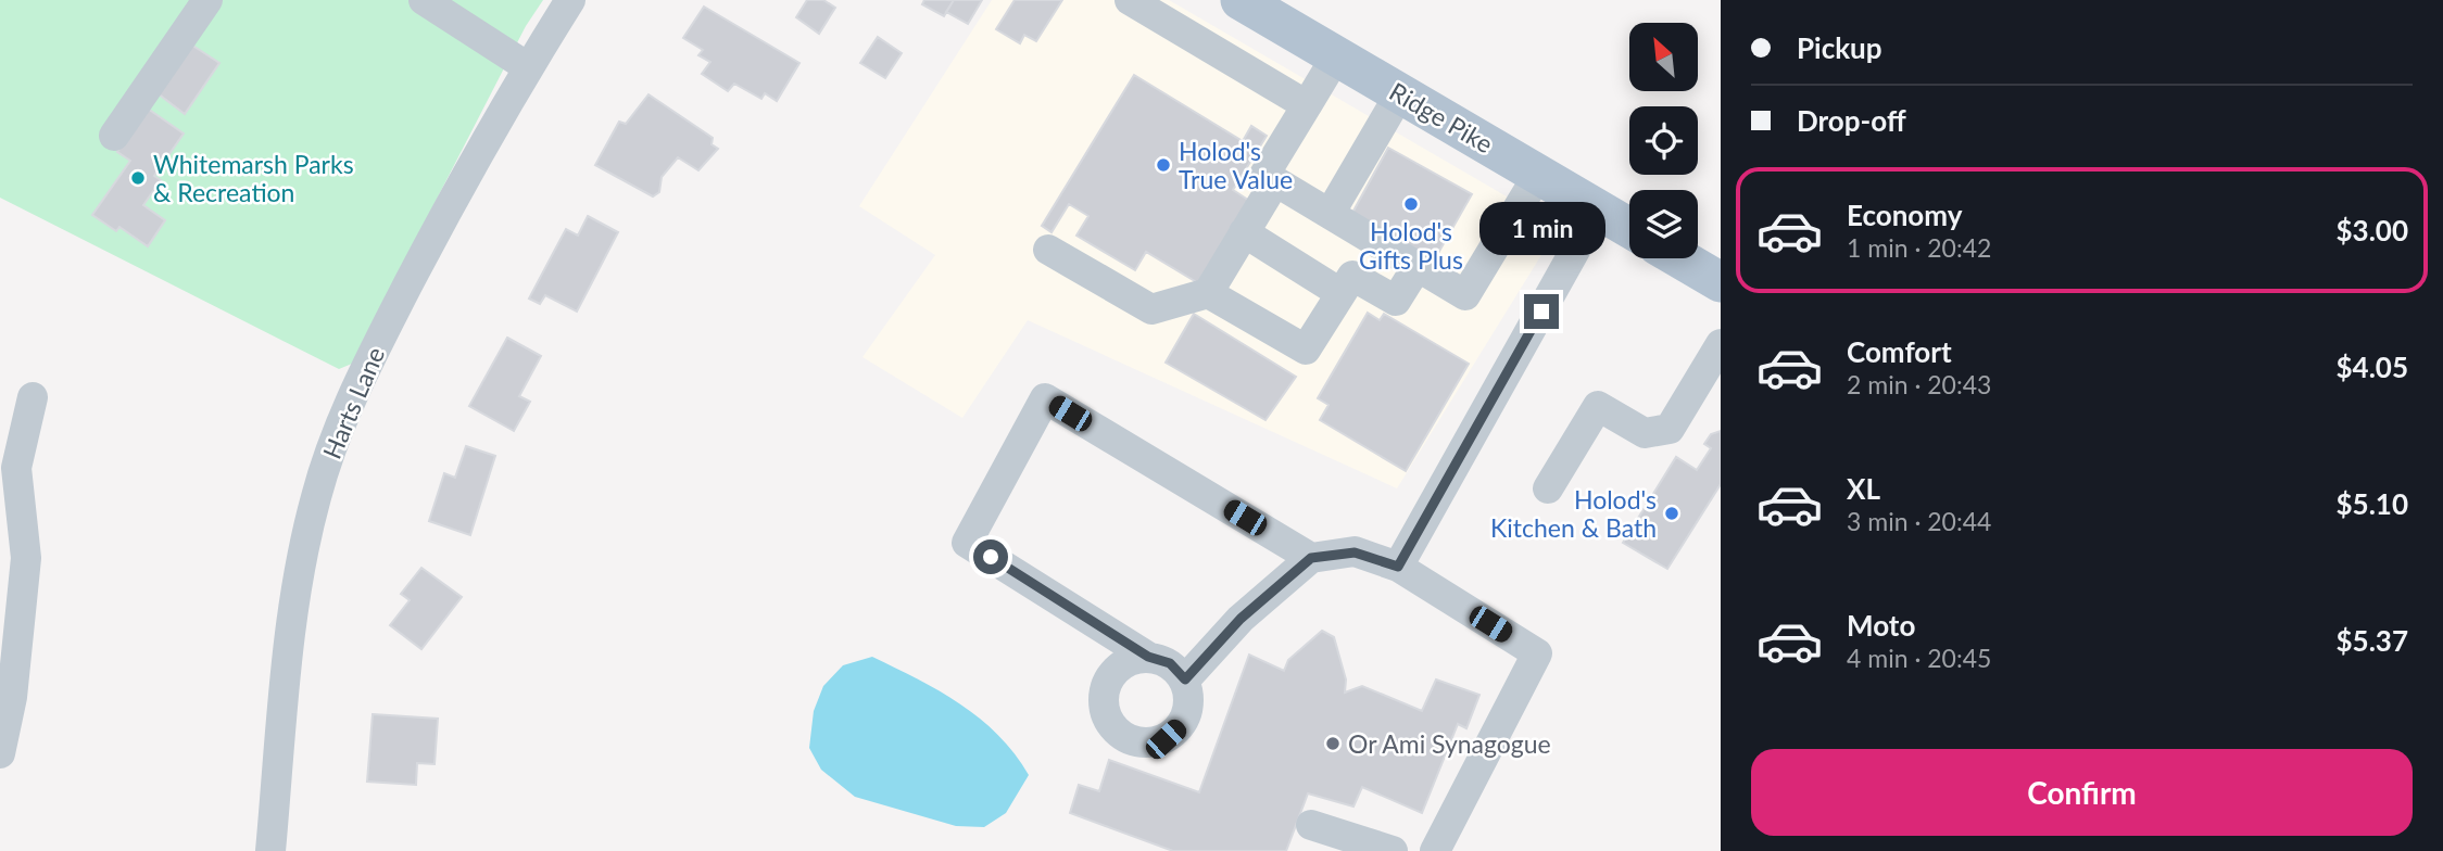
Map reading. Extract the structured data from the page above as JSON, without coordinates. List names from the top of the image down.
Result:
{
  "streets": {
    "main road": ["Ridge Pike"],
    "street": ["Harts Lane"]
  },
  "places": [
    "Holod's True Value",
    "Whitemarsh Parks & Recreation",
    "Holod's Gifts Plus",
    "Holod's Kitchen & Bath",
    "Or Ami Synagogue"
  ],
  "north": "top left",
  "page": {
    "banner": ["Pickup", "Drop-off"],
    "list": [
      {
        "name": "Economy",
        "note": "1 min · 20:42",
        "value": "$3.00"
      },
      {
        "name": "Comfort",
        "note": "2 min · 20:43",
        "value": "$4.05"
      },
      {
        "name": "XL",
        "note": "3 min · 20:44",
        "value": "$5.10"
      },
      {
        "name": "Moto",
        "note": "4 min · 20:45",
        "value": "$5.37"
      }
    ],
    "bubble": "1 min",
    "buttons": "Confirm"
  }
}
